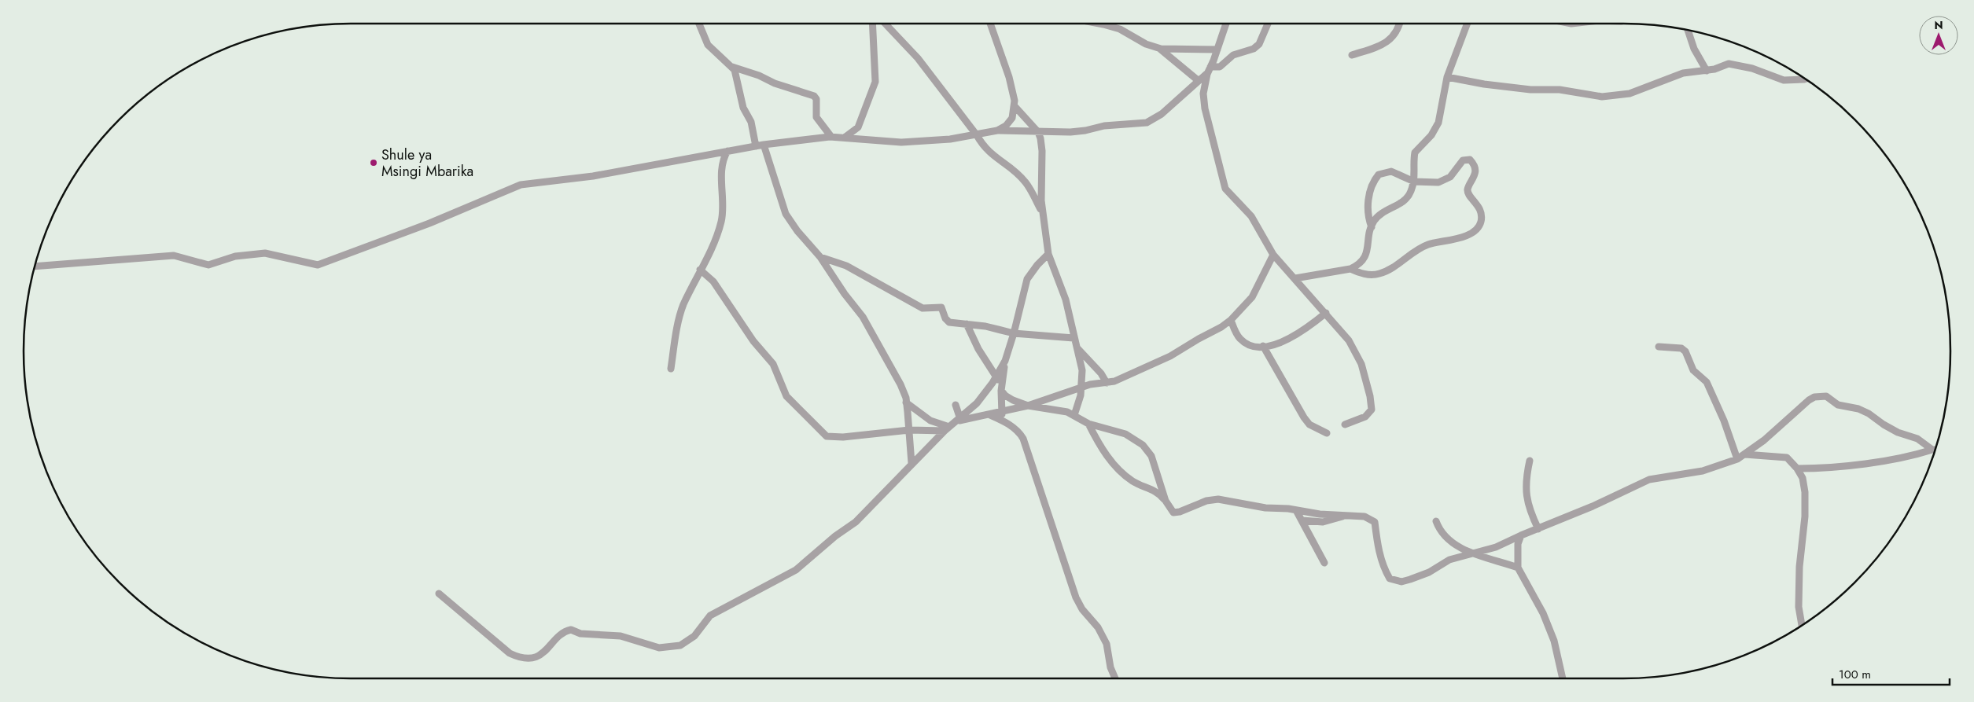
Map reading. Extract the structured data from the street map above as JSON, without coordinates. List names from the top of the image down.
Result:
{
  "places": ["Shule ya Msingi Mbarika"],
  "scale_bar": "100 m",
  "north": "top"
}
